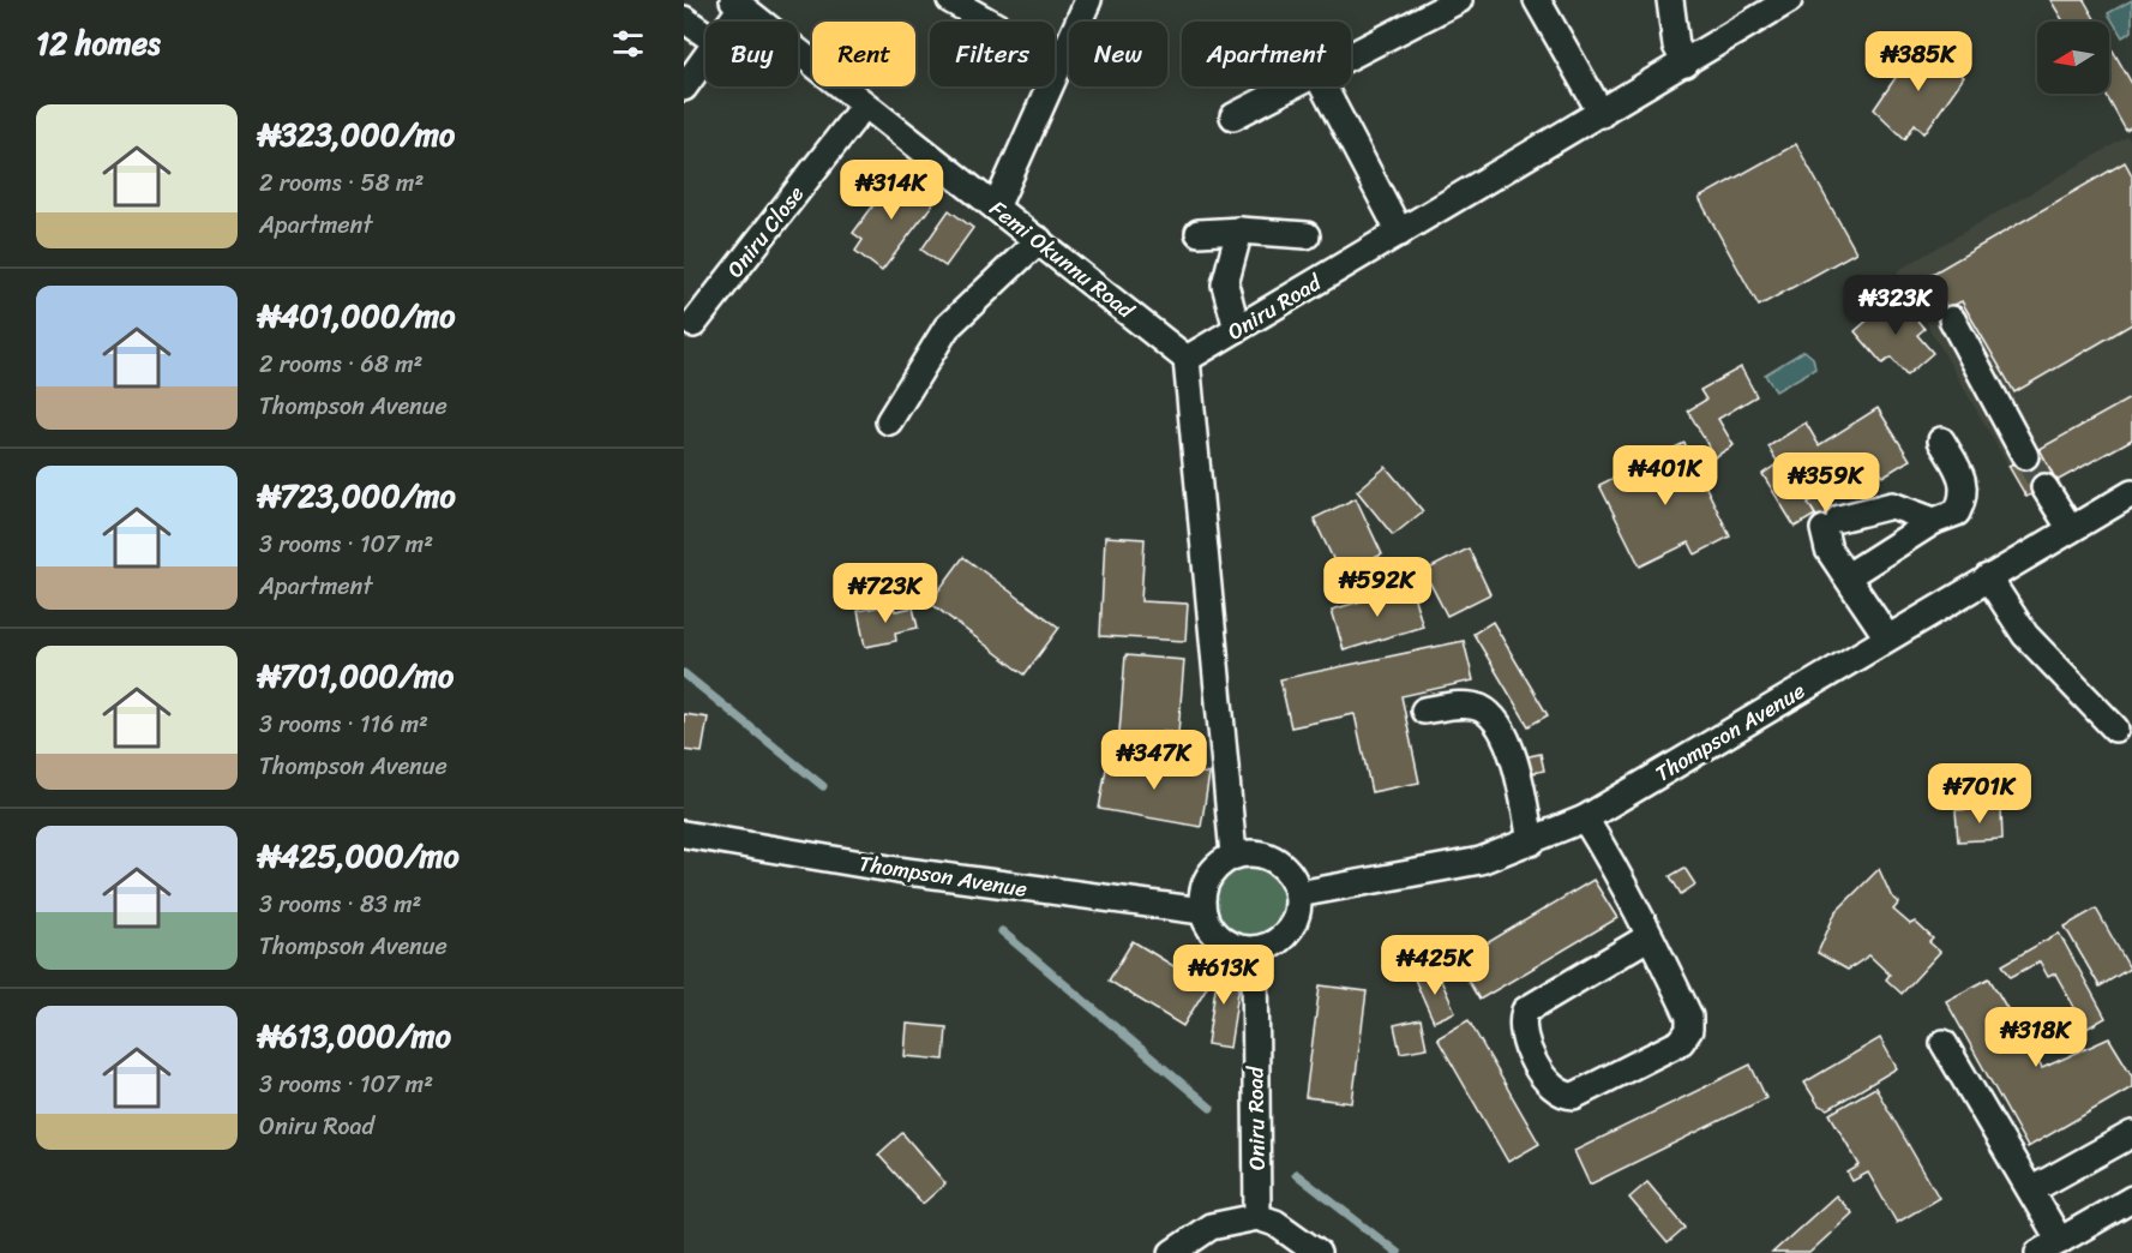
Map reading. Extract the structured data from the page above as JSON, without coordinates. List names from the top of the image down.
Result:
{
  "streets": {
    "street": [
      "Oniru Close",
      "Femi Okunnu Road",
      "Oniru Road",
      "Thompson Avenue"
    ]
  },
  "crossings": [
    ["Oniru Close", "Femi Okunnu Road"],
    ["Femi Okunnu Road", "Oniru Road"],
    ["Oniru Road", "Thompson Avenue"]
  ],
  "north": "left",
  "page": {
    "heading": "12 homes",
    "chip": [
      "Buy",
      "Rent",
      "Filters",
      "New",
      "Apartment"
    ],
    "price": [
      "₦385K",
      "₦314K",
      "₦323K",
      "₦401K",
      "₦359K",
      "₦592K",
      "₦723K",
      "₦347K",
      "₦701K",
      "₦425K",
      "₦613K",
      "₦318K"
    ],
    "list": [
      {
        "name": "₦323,000/mo",
        "note": "2 rooms · 58 m² · Apartment"
      },
      {
        "name": "₦401,000/mo",
        "note": "2 rooms · 68 m² · Thompson Avenue"
      },
      {
        "name": "₦723,000/mo",
        "note": "3 rooms · 107 m² · Apartment"
      },
      {
        "name": "₦701,000/mo",
        "note": "3 rooms · 116 m² · Thompson Avenue"
      },
      {
        "name": "₦425,000/mo",
        "note": "3 rooms · 83 m² · Thompson Avenue"
      },
      {
        "name": "₦613,000/mo",
        "note": "3 rooms · 107 m² · Oniru Road"
      }
    ]
  }
}
